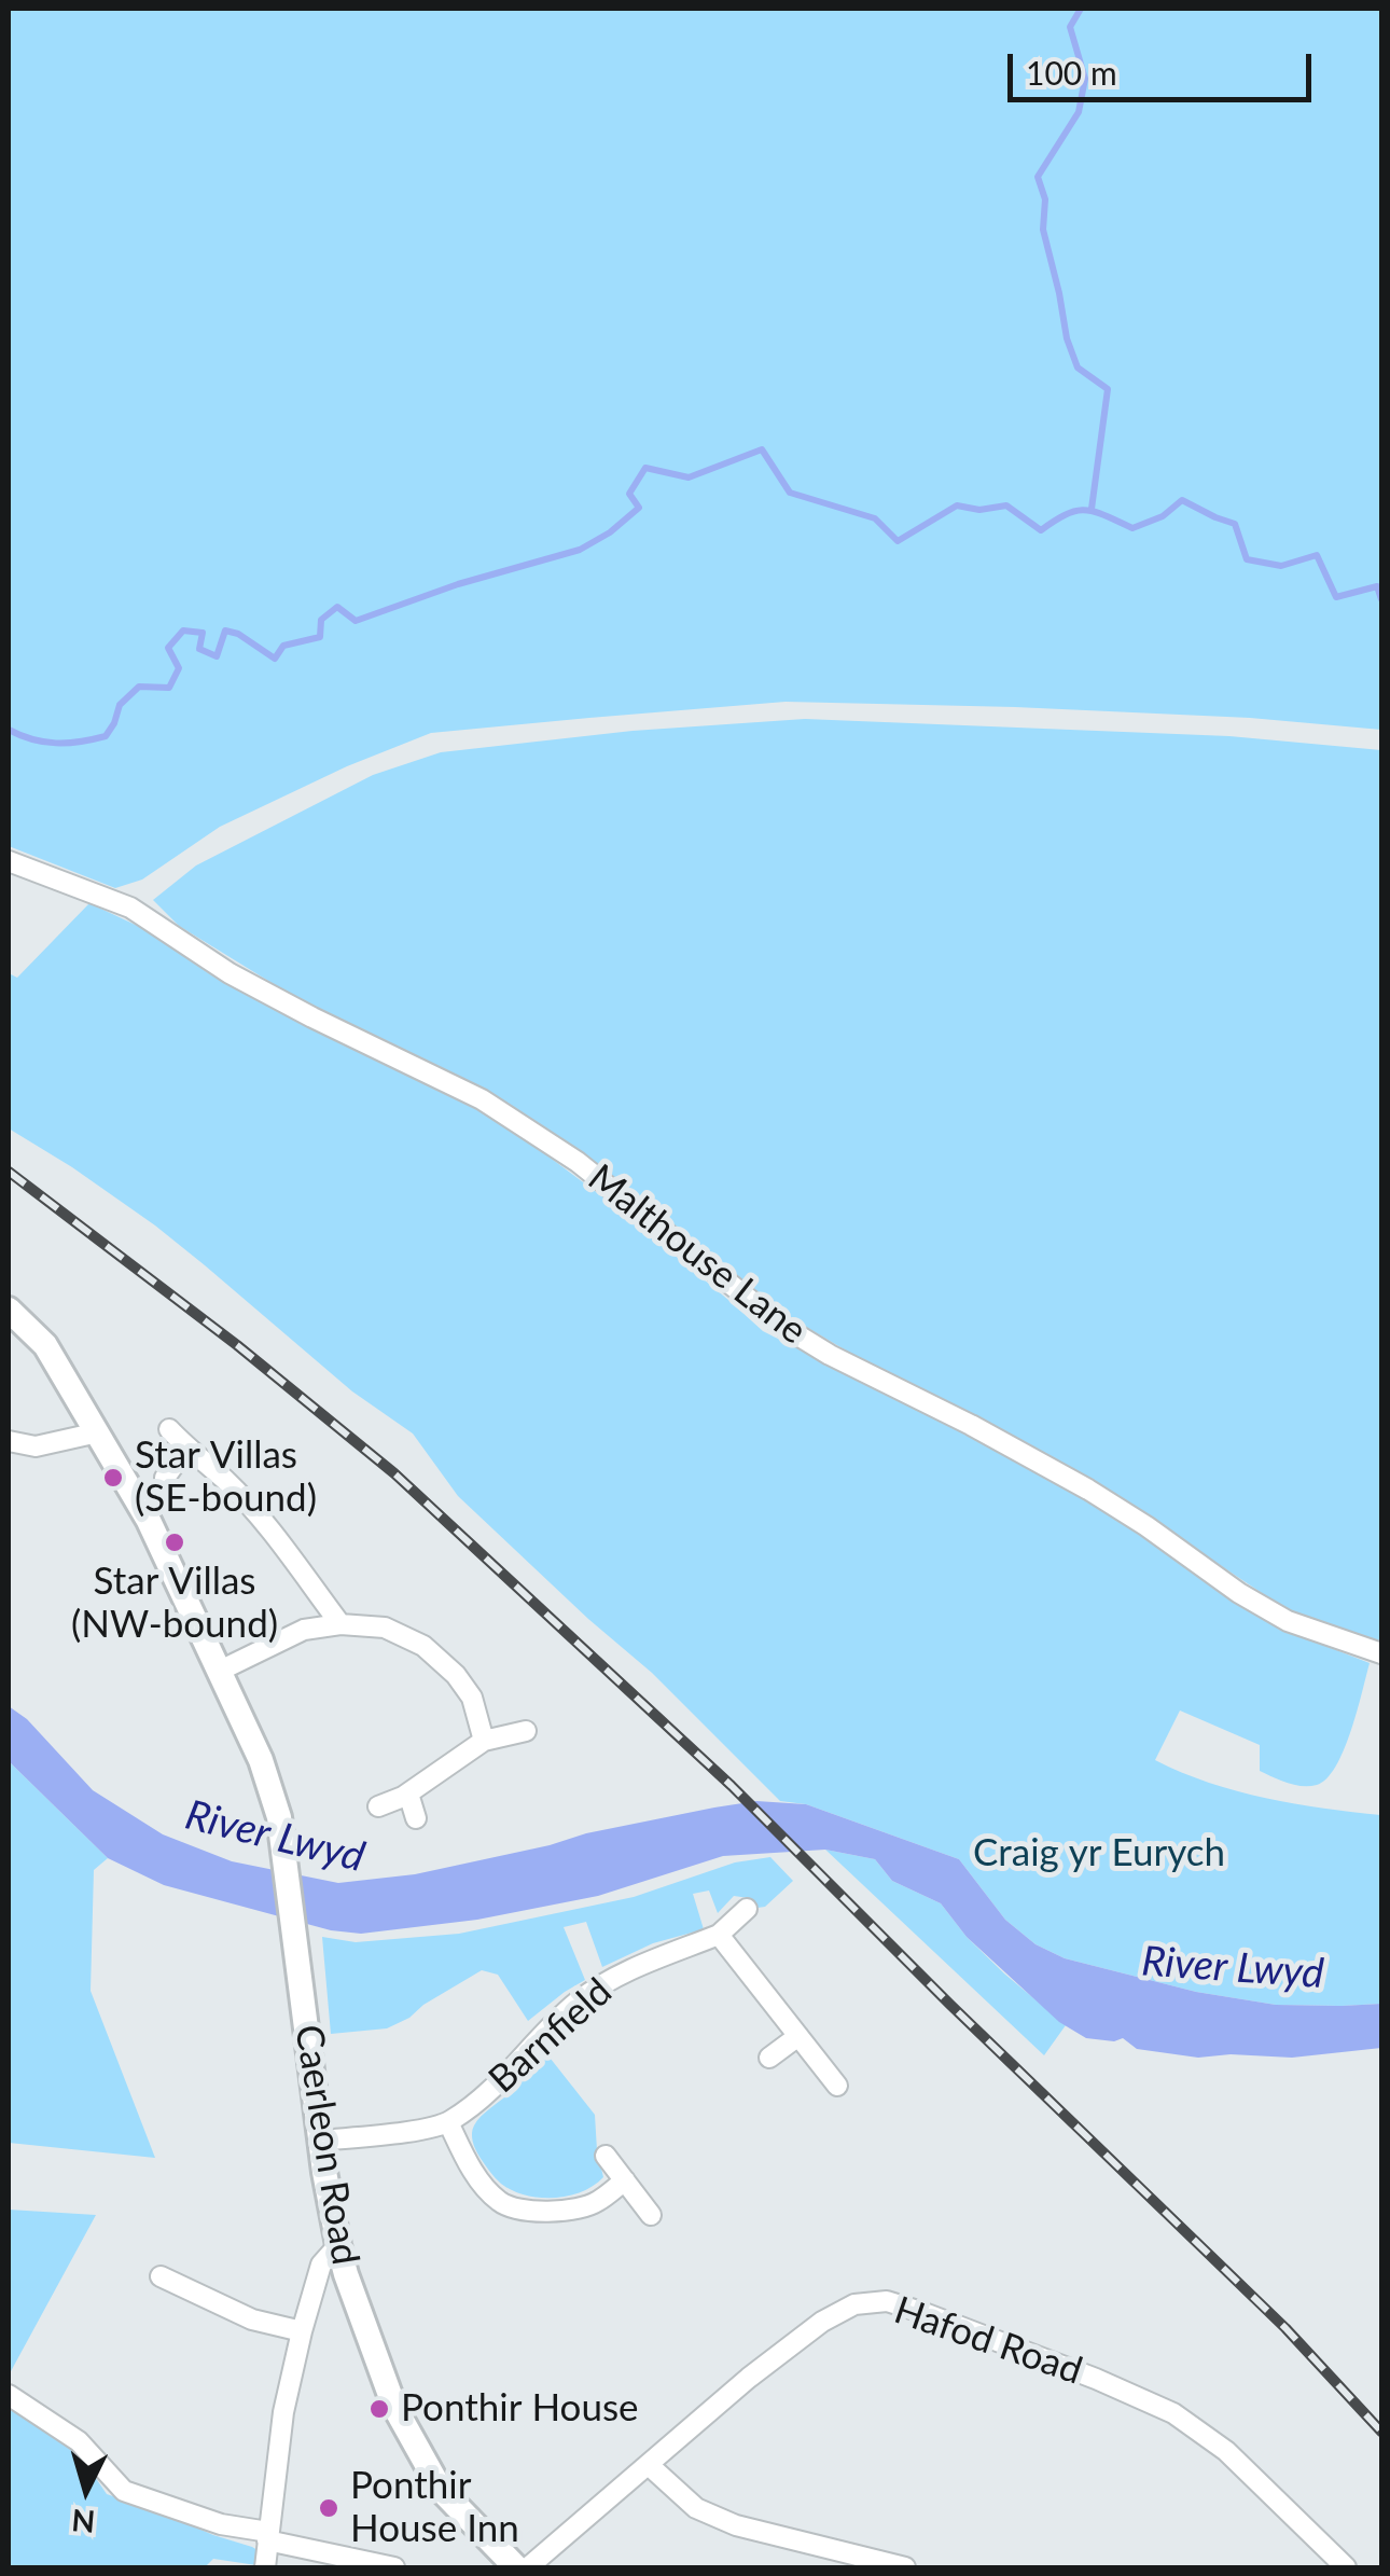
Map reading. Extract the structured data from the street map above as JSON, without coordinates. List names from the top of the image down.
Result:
{
  "streets": {
    "main road": ["Caerleon Road"],
    "street": ["Malthouse Lane", "Barnfield", "Hafod Road"]
  },
  "crossings": [
    ["Barnfield", "Caerleon Road"],
    ["Caerleon Road", "Hafod Road"]
  ],
  "water": ["River Lwyd"],
  "parks": ["Craig yr Eurych"],
  "places": [
    "Star Villas (SE-bound)",
    "Star Villas (NW-bound)",
    "Ponthir House",
    "Ponthir House Inn"
  ],
  "scale_bar": "100 m",
  "north": "bottom"
}
